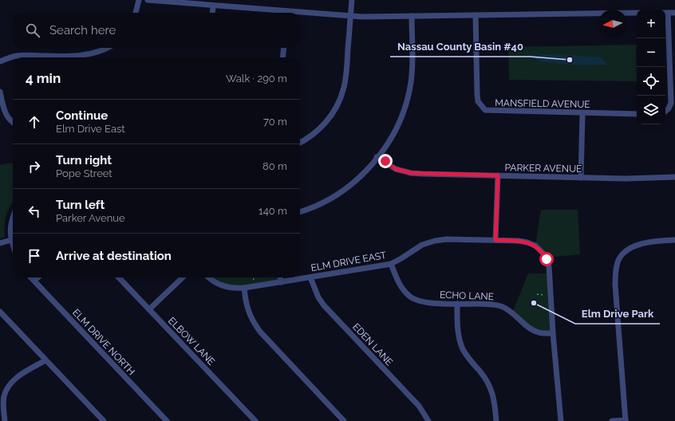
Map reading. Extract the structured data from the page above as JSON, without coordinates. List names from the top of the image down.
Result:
{
  "streets": {
    "street": [
      "MANSFIELD AVENUE",
      "PARKER AVENUE",
      "ELM DRIVE EAST",
      "ECHO LANE",
      "ELBOW LANE",
      "ELM DRIVE NORTH",
      "EDEN LANE"
    ]
  },
  "crossings": [
    ["ELM DRIVE EAST", "ECHO LANE"],
    ["ELM DRIVE EAST", "EDEN LANE"]
  ],
  "places": ["Nassau County Basin #40", "Elm Drive Park"],
  "north": "left",
  "page": {
    "map_buttons": ["+", "−"],
    "search": "Search here",
    "heading": ["4 min", "Walk · 290 m"],
    "list": [
      ["Continue", "Elm Drive East", "70 m"],
      ["Turn right", "Pope Street", "80 m"],
      ["Turn left", "Parker Avenue", "140 m"],
      "Arrive at destination"
    ]
  }
}
